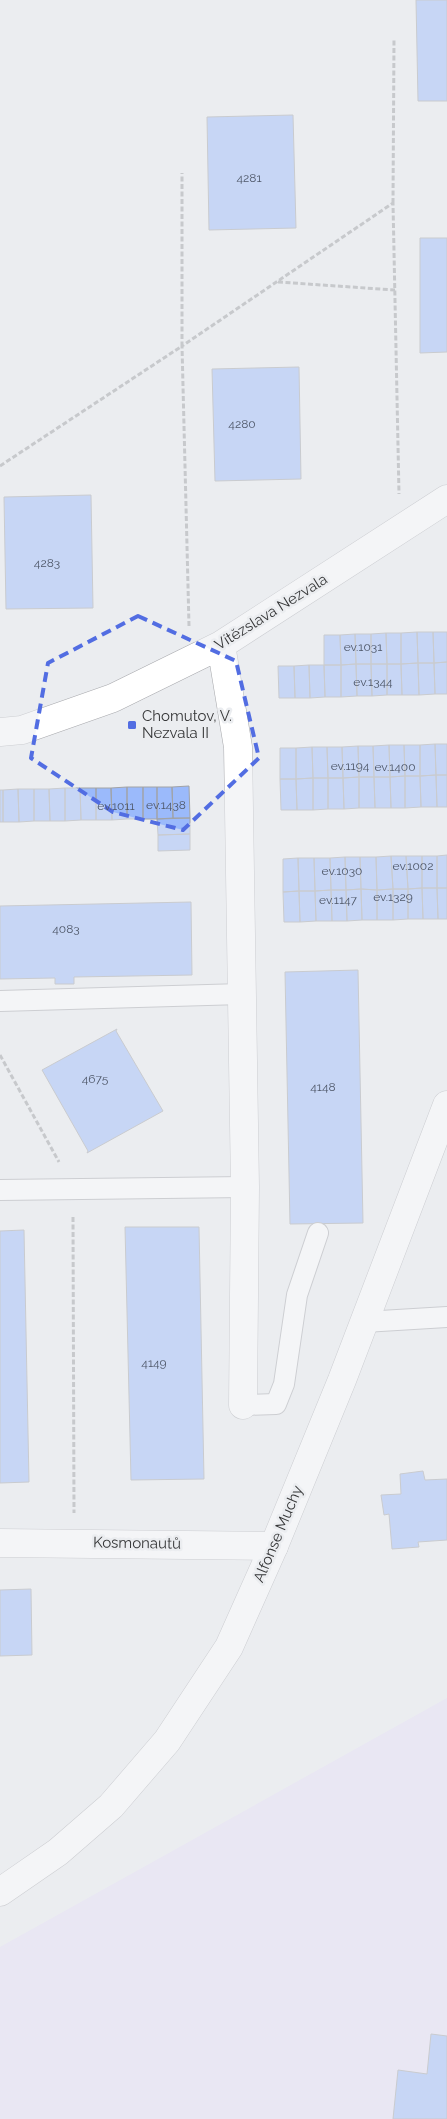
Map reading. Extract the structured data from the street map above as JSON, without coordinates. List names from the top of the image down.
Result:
{
  "streets": {
    "street": ["Vítězslava Nezvala", "Alfonse Muchy", "Kosmonautů"]
  },
  "crossings": [
    ["Alfonse Muchy", "Kosmonautů"]
  ],
  "places": {
    "transit": ["Chomutov, V. Nezvala II"]
  },
  "house_numbers": [
    "4281",
    "4280",
    "4283",
    "ev.1031",
    "ev.1344",
    "ev.1194",
    "ev.1400",
    "ev.1438",
    "ev.1011",
    "ev.1002",
    "ev.1030",
    "ev.1329",
    "ev.1147",
    "4083",
    "4675",
    "4148",
    "4149"
  ]
}
